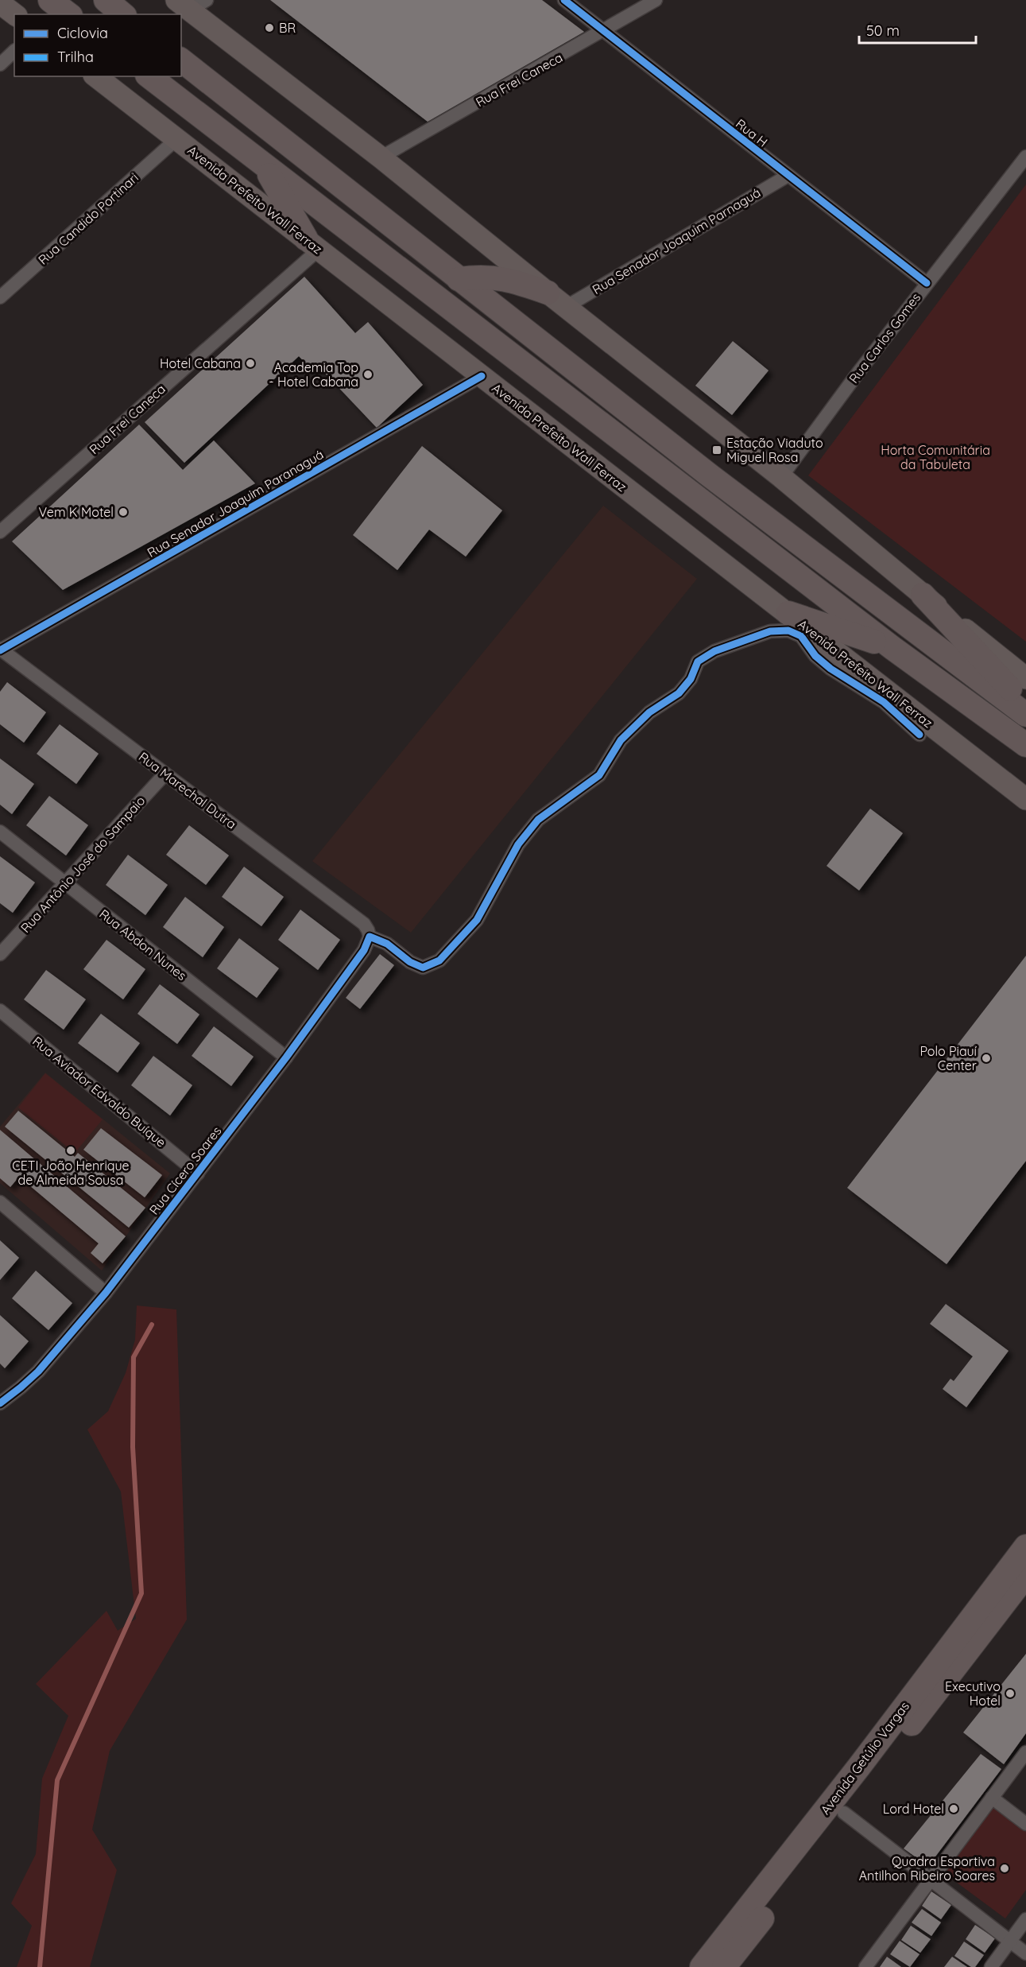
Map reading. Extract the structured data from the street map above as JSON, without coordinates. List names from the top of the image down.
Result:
{
  "streets": {
    "highway": ["Avenida Getúlio Vargas"],
    "main road": ["Avenida Prefeito Wall Ferraz"],
    "street": [
      "Rua Frei Caneca",
      "Rua H",
      "Rua Candido Portinari",
      "Rua Senador Joaquim Parnaguá",
      "Rua Carlos Gomes",
      "Rua Senador Joaquim Paranaguá",
      "Rua Marechal Dutra",
      "Rua Antônio José do Sampaio",
      "Rua Abdon Nunes",
      "Rua Aviador Edvaldo Buíque",
      "Rua Cícero Soares"
    ]
  },
  "crossings": [
    ["Rua Frei Caneca", "Rua H"],
    ["Rua Frei Caneca", "Avenida Prefeito Wall Ferraz"],
    ["Rua H", "Rua Senador Joaquim Parnaguá"],
    ["Rua H", "Rua Carlos Gomes"],
    ["Avenida Prefeito Wall Ferraz", "Rua Candido Portinari"],
    ["Avenida Prefeito Wall Ferraz", "Rua Senador Joaquim Paranaguá"],
    ["Rua Senador Joaquim Paranaguá", "Rua Marechal Dutra"],
    ["Rua Marechal Dutra", "Rua Antônio José do Sampaio"],
    ["Rua Marechal Dutra", "Rua Cícero Soares"],
    ["Rua Antônio José do Sampaio", "Rua Abdon Nunes"],
    ["Rua Abdon Nunes", "Rua Cícero Soares"],
    ["Rua Aviador Edvaldo Buíque", "Rua Cícero Soares"]
  ],
  "parks": ["Horta Comunitária da Tabuleta"],
  "places": {
    "other": [
      "BR",
      "Hotel Cabana",
      "Academia Top - Hotel Cabana",
      "Vem K Motel",
      "Polo Piauí Center",
      "CETI João Henrique de Almeida Sousa",
      "Executivo Hotel",
      "Lord Hotel",
      "Quadra Esportiva Antilhon Ribeiro Soares"
    ],
    "transit": ["Estação Viaduto Miguel Rosa"]
  },
  "legend": ["Ciclovia", "Trilha"],
  "scale_bar": "50 m"
}
